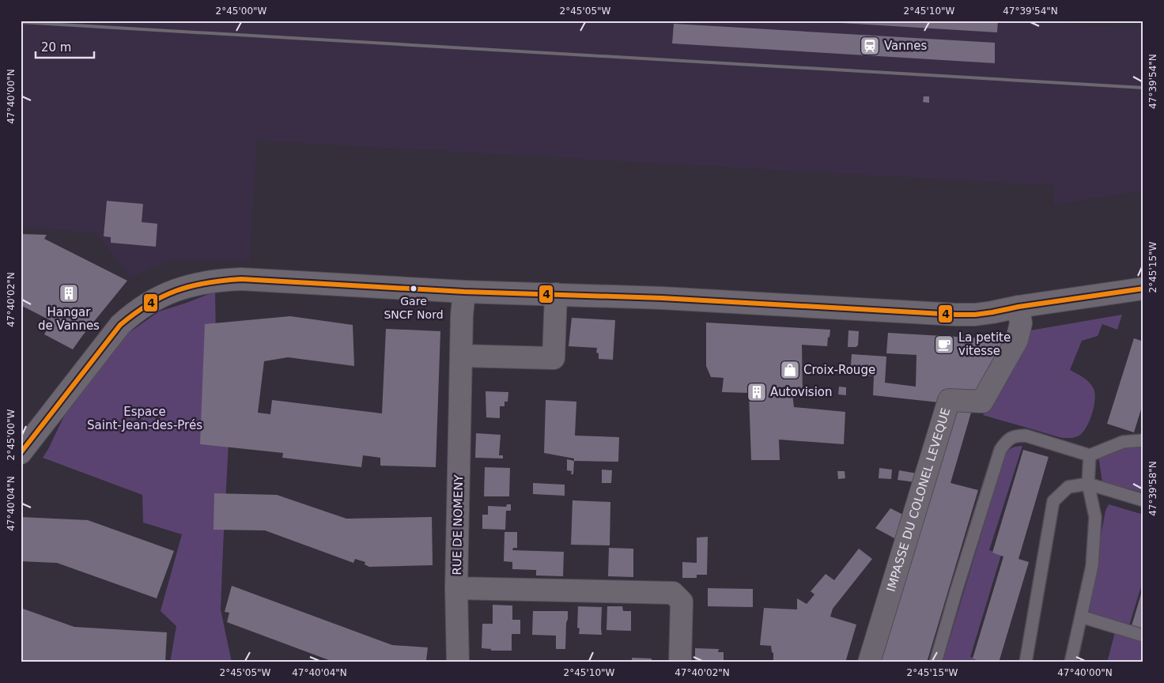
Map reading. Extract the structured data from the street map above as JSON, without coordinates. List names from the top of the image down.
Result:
{
  "streets": {
    "street": ["IMPASSE DU COLONEL LEVEQUE", "RUE DE NOMENY"]
  },
  "parks": ["Espace Saint-Jean-des-Prés"],
  "places": {
    "station": ["Vannes"],
    "other": ["Gare SNCF Nord"],
    "building": ["Hangar de Vannes", "Autovision"],
    "cafe": ["La petite vitesse"],
    "shop": ["Croix-Rouge"]
  },
  "lines": ["transit line 4"],
  "scale_bar": "20 m",
  "coordinates": [
    "2°45'00\"W",
    "2°45'05\"W",
    "2°45'10\"W",
    "47°39'54\"N",
    "47°40'00\"N",
    "2°45'15\"W",
    "47°40'02\"N",
    "47°39'58\"N",
    "47°40'04\"N"
  ]
}
